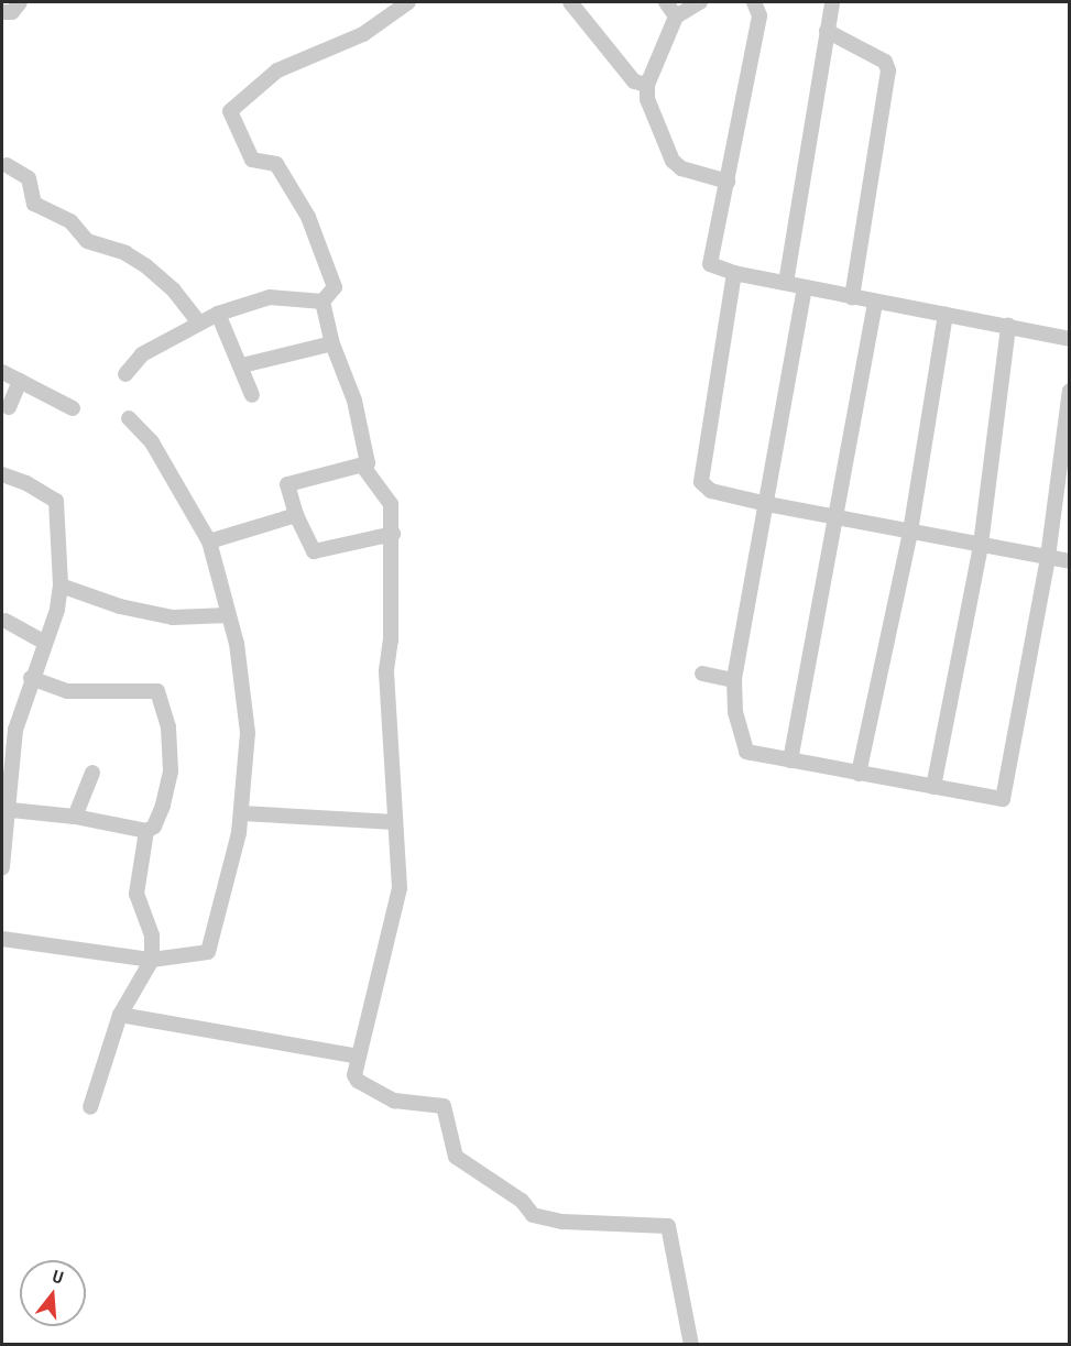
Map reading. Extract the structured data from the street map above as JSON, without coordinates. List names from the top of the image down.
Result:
{
  "north": "top"
}
